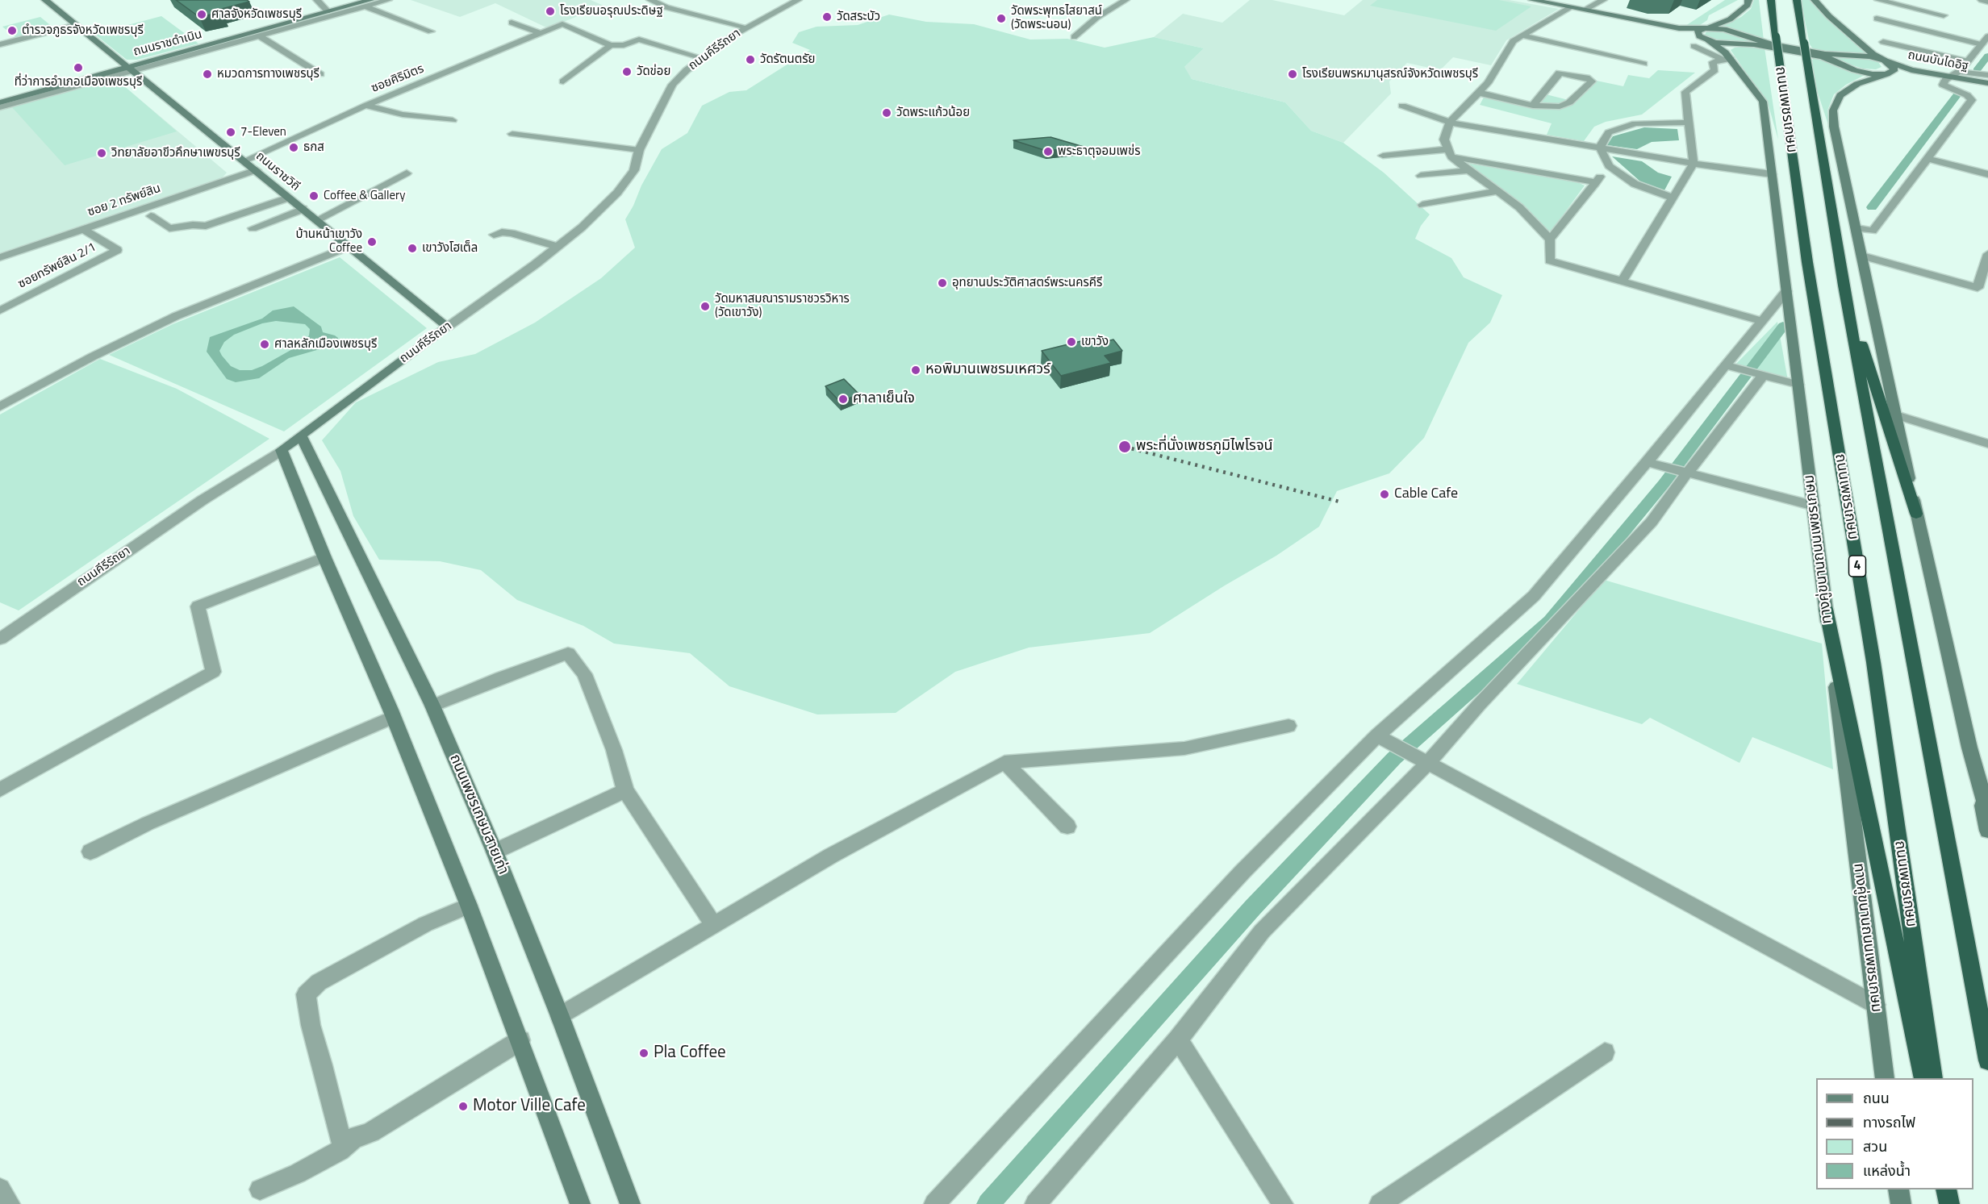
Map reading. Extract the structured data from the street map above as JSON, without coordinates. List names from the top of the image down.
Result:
{
  "streets": {
    "highway": ["ถนนเพชรเกษม", "4"],
    "main road": [
      "ถนนราชดำเนิน",
      "ถนนคีรีรัถยา",
      "ถนนบันไดอิฐ",
      "ถนนราชวิถี",
      "ทางคู่ขนานถนนเพชรเกษม",
      "ถนนเพชรเกษมสายเก่า"
    ],
    "street": ["ซอยศิริมิตร", "ซอย 2 ทรัพย์สิน", "ซอยทรัพย์สิน 2/1"]
  },
  "crossings": [
    ["ถนนราชดำเนิน", "ถนนราชวิถี"],
    ["ถนนคีรีรัถยา", "ถนนราชวิถี"],
    ["ถนนคีรีรัถยา", "ถนนเพชรเกษมสายเก่า"],
    ["ถนนบันไดอิฐ", "ทางคู่ขนานถนนเพชรเกษม"],
    ["ซอยศิริมิตร", "ถนนราชวิถี"],
    ["ถนนราชวิถี", "ซอย 2 ทรัพย์สิน"],
    ["ซอย 2 ทรัพย์สิน", "ซอยทรัพย์สิน 2/1"]
  ],
  "places": [
    "โรงเรียนอรุณประดิษฐ",
    "ศาลจังหวัดเพชรบุรี",
    "วัดสระบัว",
    "วัดพระพุทธไสยาสน์ (วัดพระนอน)",
    "ตำรวจภูธรจังหวัดเพชรบุรี",
    "วัดรัตนตรัย",
    "ที่ว่าการอำเภอเมืองเพชรบุรี",
    "วัดข่อย",
    "หมวดการทางเพชรบุรี",
    "โรงเรียนพรหมานุสรณ์จังหวัดเพชรบุรี",
    "วัดพระแก้วน้อย",
    "7-Eleven",
    "ธกส",
    "พระธาตุจอมเพข่ร",
    "วิทยาลัยอาขีวคึกษาเพขรบุรี",
    "Coffee & Gallery",
    "บ้านหน้าเขาวัง Coffee",
    "เขาวังโฮเต็ล",
    "อุทยานประวัติศาสตร์พระนครคีรี",
    "วัดมหาสมณารามราชวรวิหาร (วัดเขาวัง)",
    "เขาวัง",
    "ศาลหลักเมืองเพชรบุรี",
    "หอพิมานเพชรมเหศวร์",
    "ศาลาเย็นใจ",
    "พระที่นั่งเพชรภูมิไพโรจน์",
    "Cable Cafe",
    "Pla Coffee",
    "Motor Ville Cafe"
  ],
  "legend": [
    "ถนน",
    "ทางรถไฟ",
    "สวน",
    "แหล่งน้ำ"
  ]
}
